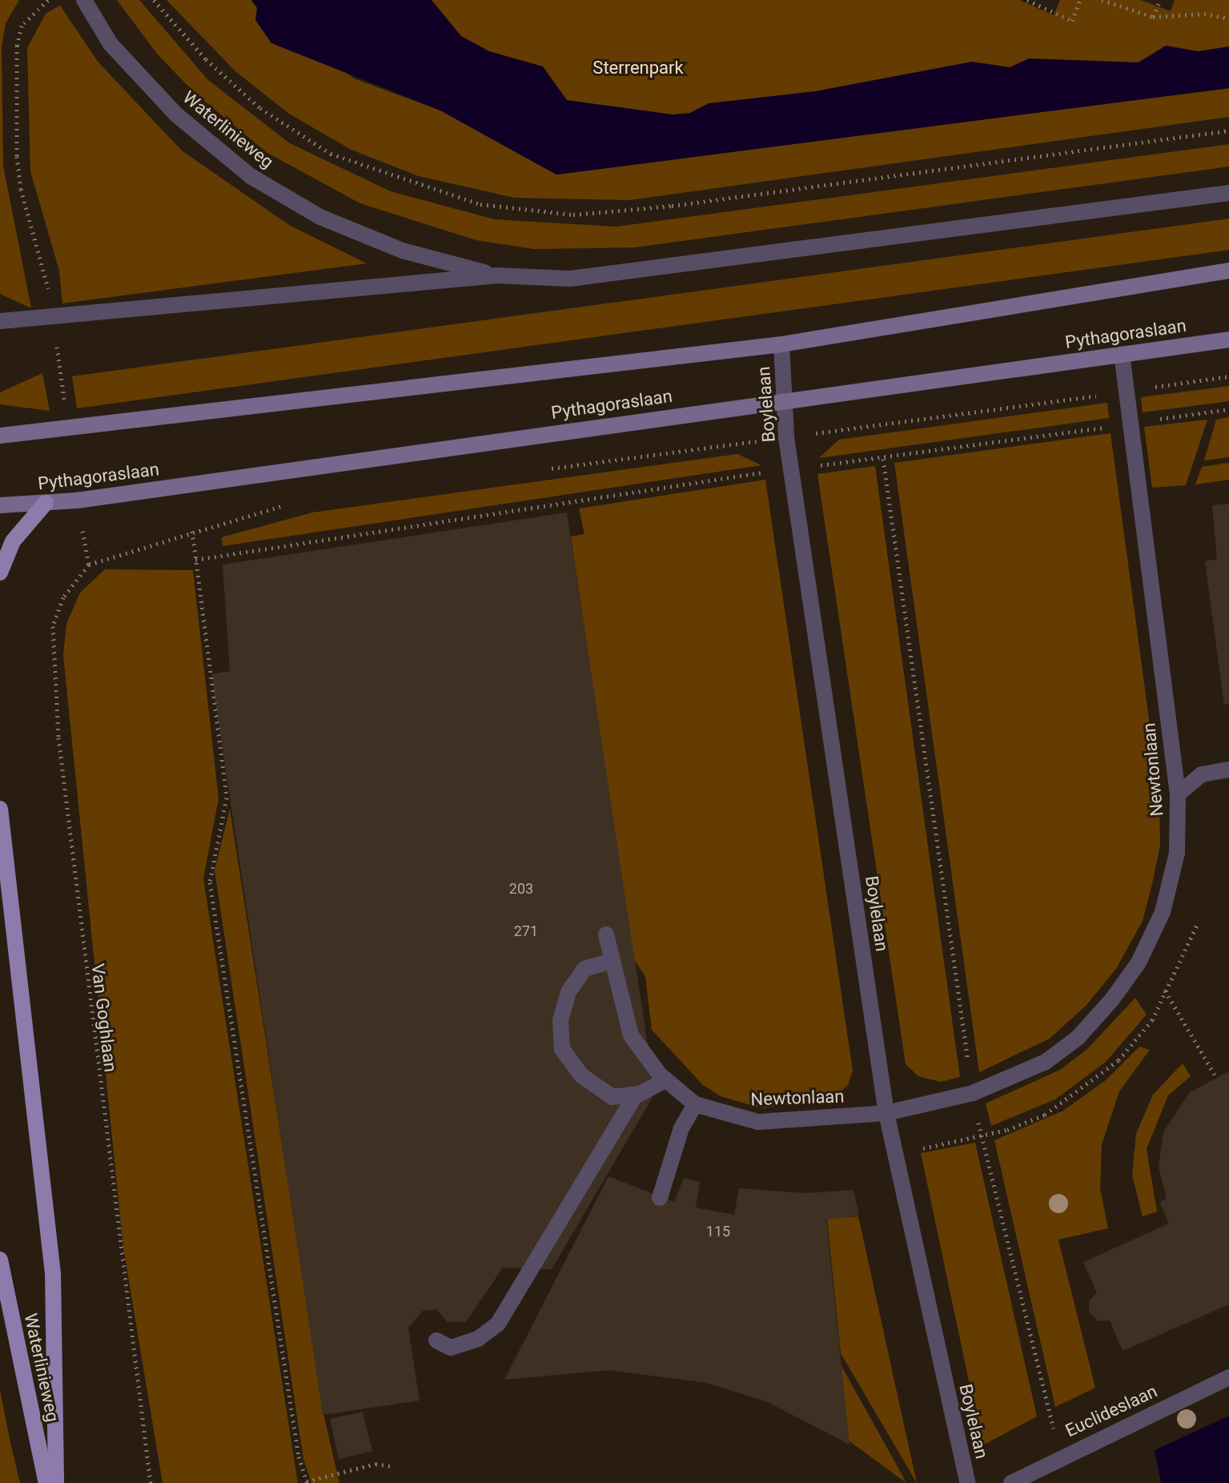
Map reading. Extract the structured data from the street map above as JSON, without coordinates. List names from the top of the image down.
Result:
{
  "streets": {
    "main road": ["Waterlinieweg", "Pythagoraslaan"],
    "street": ["Boylelaan", "Newtonlaan", "Euclideslaan"],
    "path": ["Van Goghlaan"]
  },
  "crossings": [
    ["Pythagoraslaan", "Boylelaan"],
    ["Pythagoraslaan", "Newtonlaan"],
    ["Boylelaan", "Newtonlaan"]
  ],
  "parks": ["Sterrenpark"],
  "house_numbers": ["203", "271", "115"]
}
